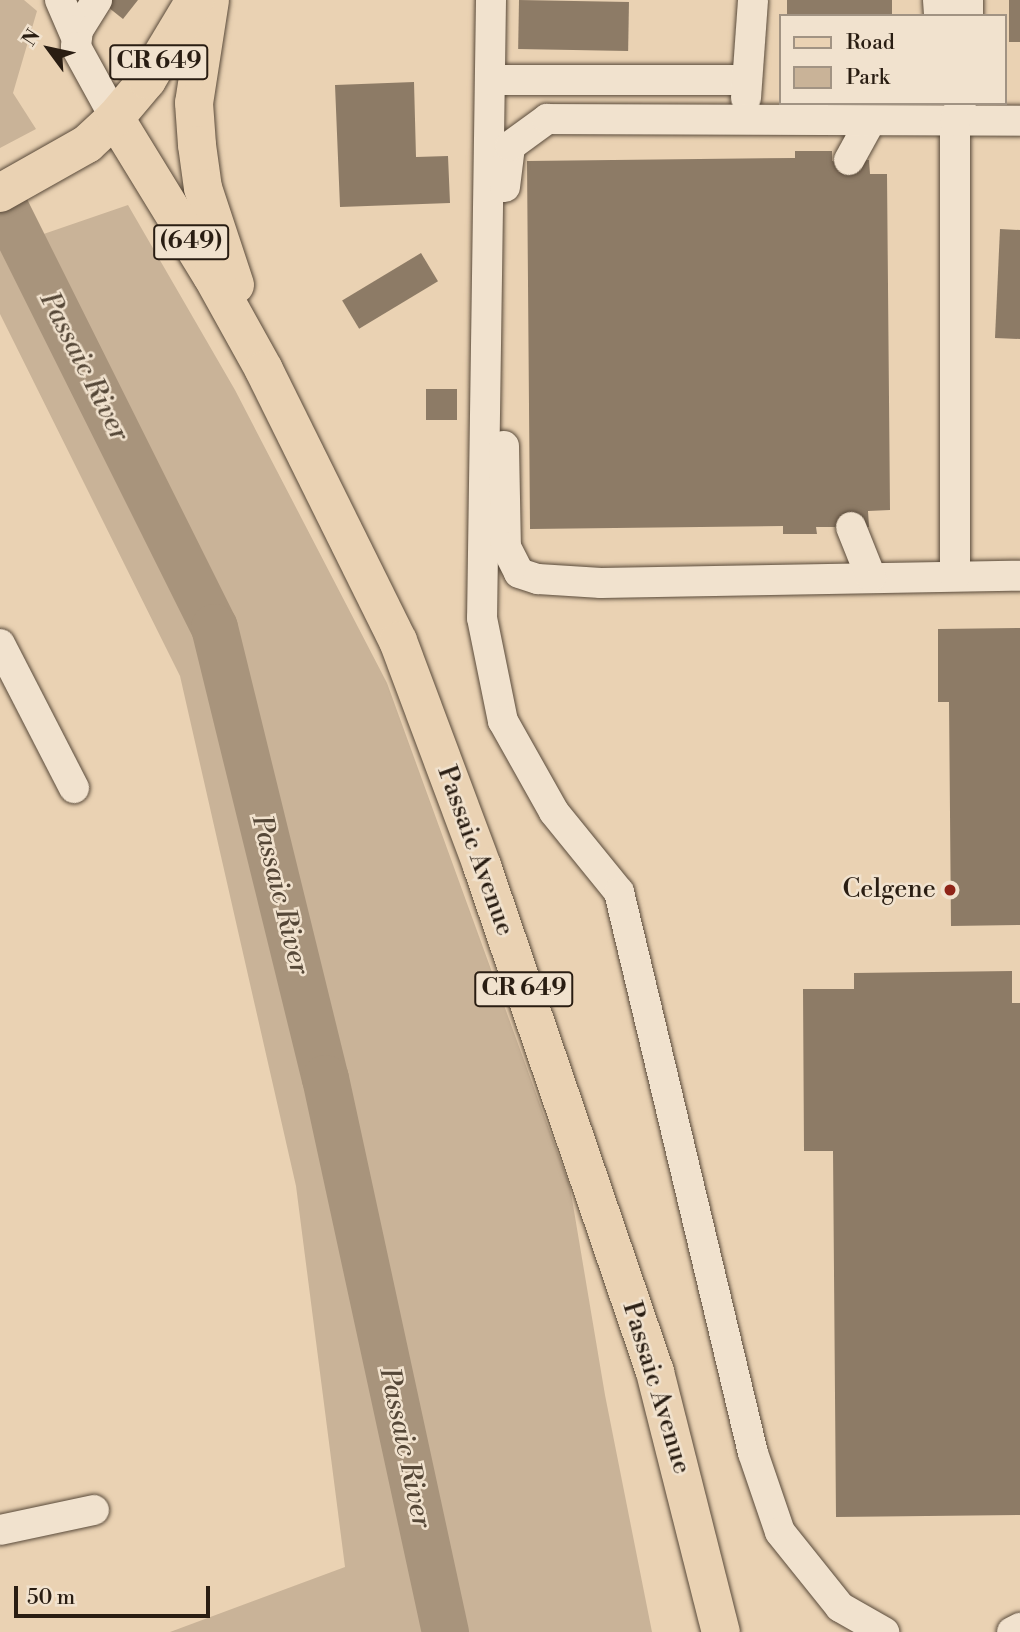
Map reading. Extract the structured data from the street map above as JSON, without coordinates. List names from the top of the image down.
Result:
{
  "streets": {
    "main road": ["CR 649", "(649)", "Passaic Avenue"]
  },
  "crossings": [
    ["CR 649", "Passaic Avenue"]
  ],
  "water": ["Passaic River"],
  "places": ["Celgene"],
  "legend": ["Road", "Park"],
  "scale_bar": "50 m",
  "north": "top left"
}
